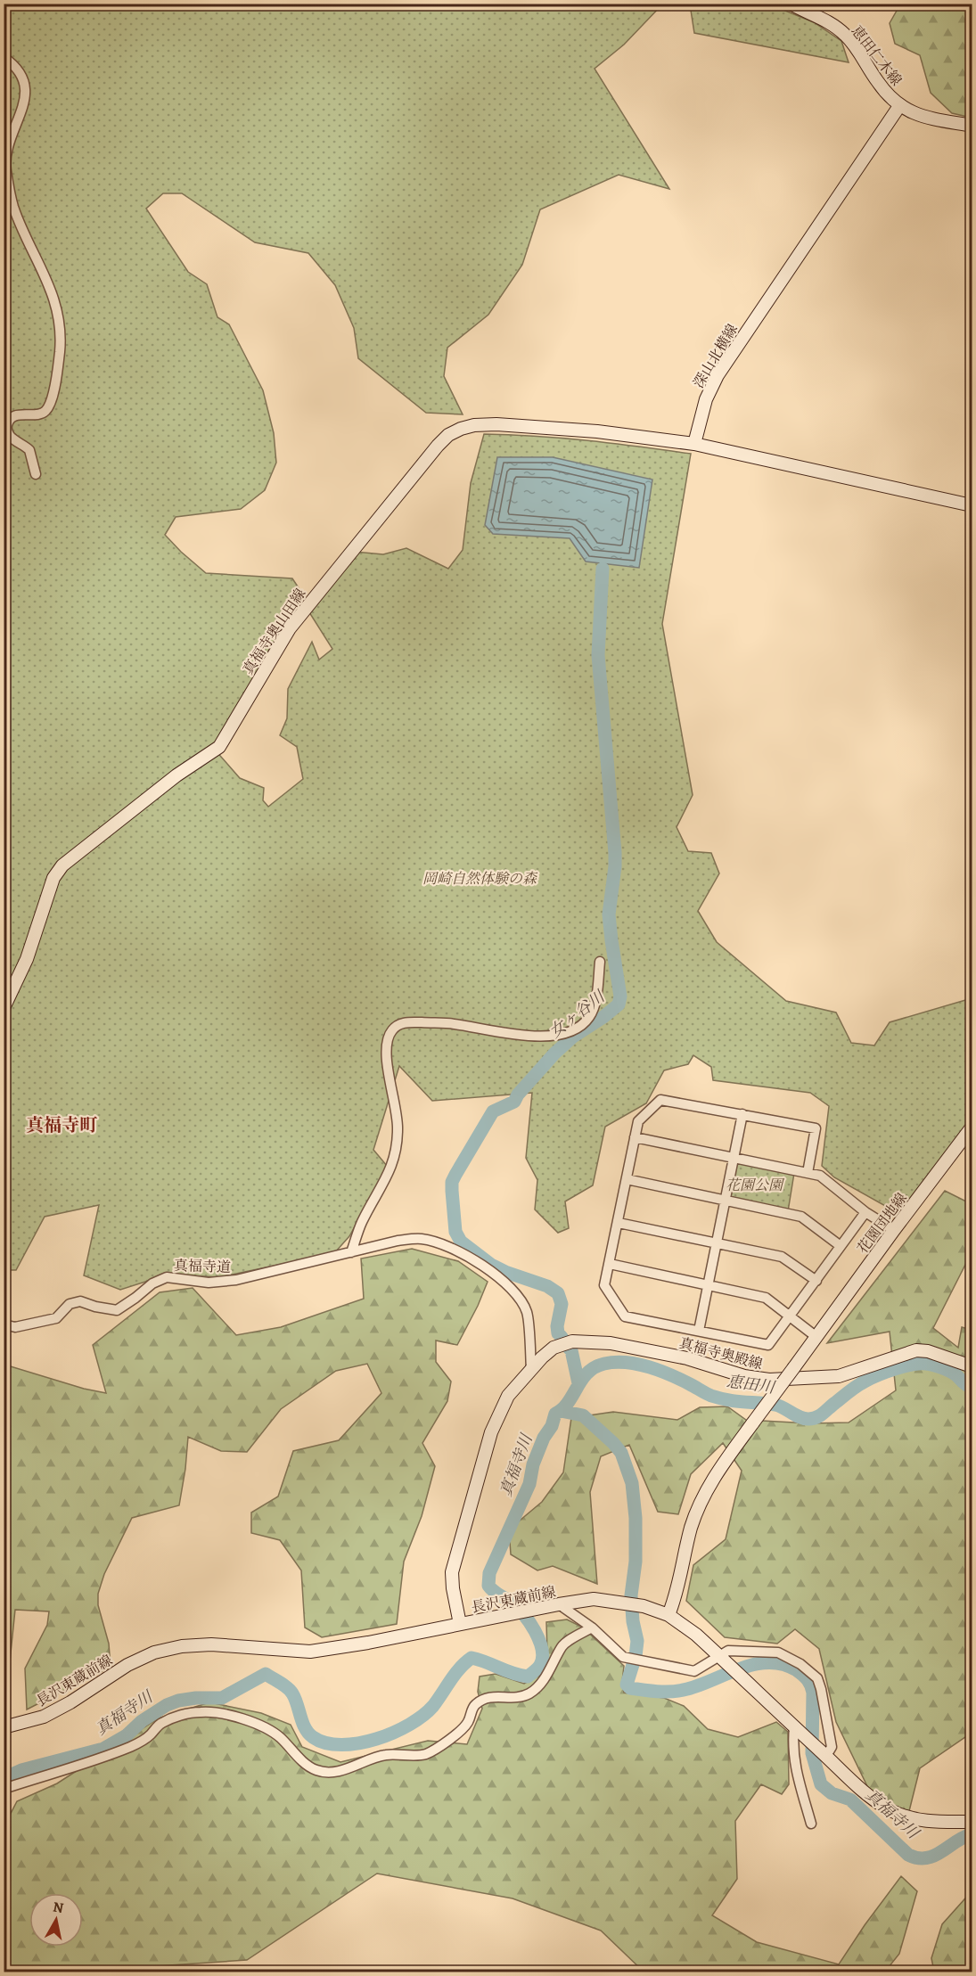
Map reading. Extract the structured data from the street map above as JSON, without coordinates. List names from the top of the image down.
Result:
{
  "streets": {
    "street": [
      "恵田仁木線",
      "深山北横線",
      "真福寺奥山田線",
      "花園団地線",
      "真福寺道",
      "真福寺奥殿線",
      "長沢東蔵前線"
    ]
  },
  "crossings": [
    ["恵田仁木線", "深山北横線"],
    ["深山北横線", "真福寺奥山田線"],
    ["花園団地線", "長沢東蔵前線"],
    ["真福寺道", "真福寺奥殿線"],
    ["真福寺奥殿線", "長沢東蔵前線"]
  ],
  "districts": ["真福寺町"],
  "water": ["女ヶ谷川", "恵田川", "真福寺川"],
  "parks": ["岡崎自然体験の森", "花園公園"],
  "north": "top"
}
